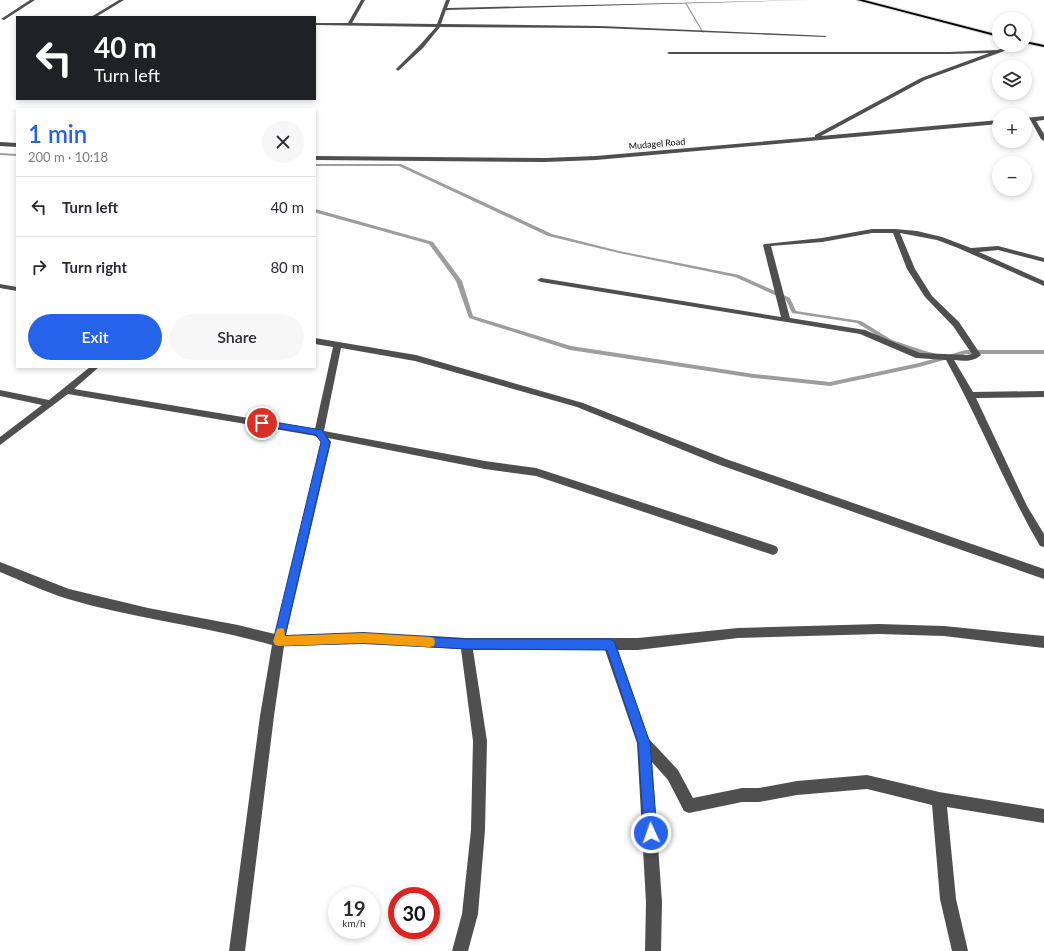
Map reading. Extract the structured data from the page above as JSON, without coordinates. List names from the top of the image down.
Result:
{
  "streets": {
    "street": ["Mudagel Road"]
  },
  "page": {
    "map_buttons": ["+", "−"],
    "turn": ["40 m", "Turn left"],
    "heading": ["1 min", "200 m · 10:18"],
    "list": [
      {
        "name": "Turn left",
        "value": "40 m"
      },
      {
        "name": "Turn right",
        "value": "80 m"
      }
    ],
    "buttons": ["Exit", "Share"],
    "speed": "19 km/h",
    "limit": "30"
  }
}
